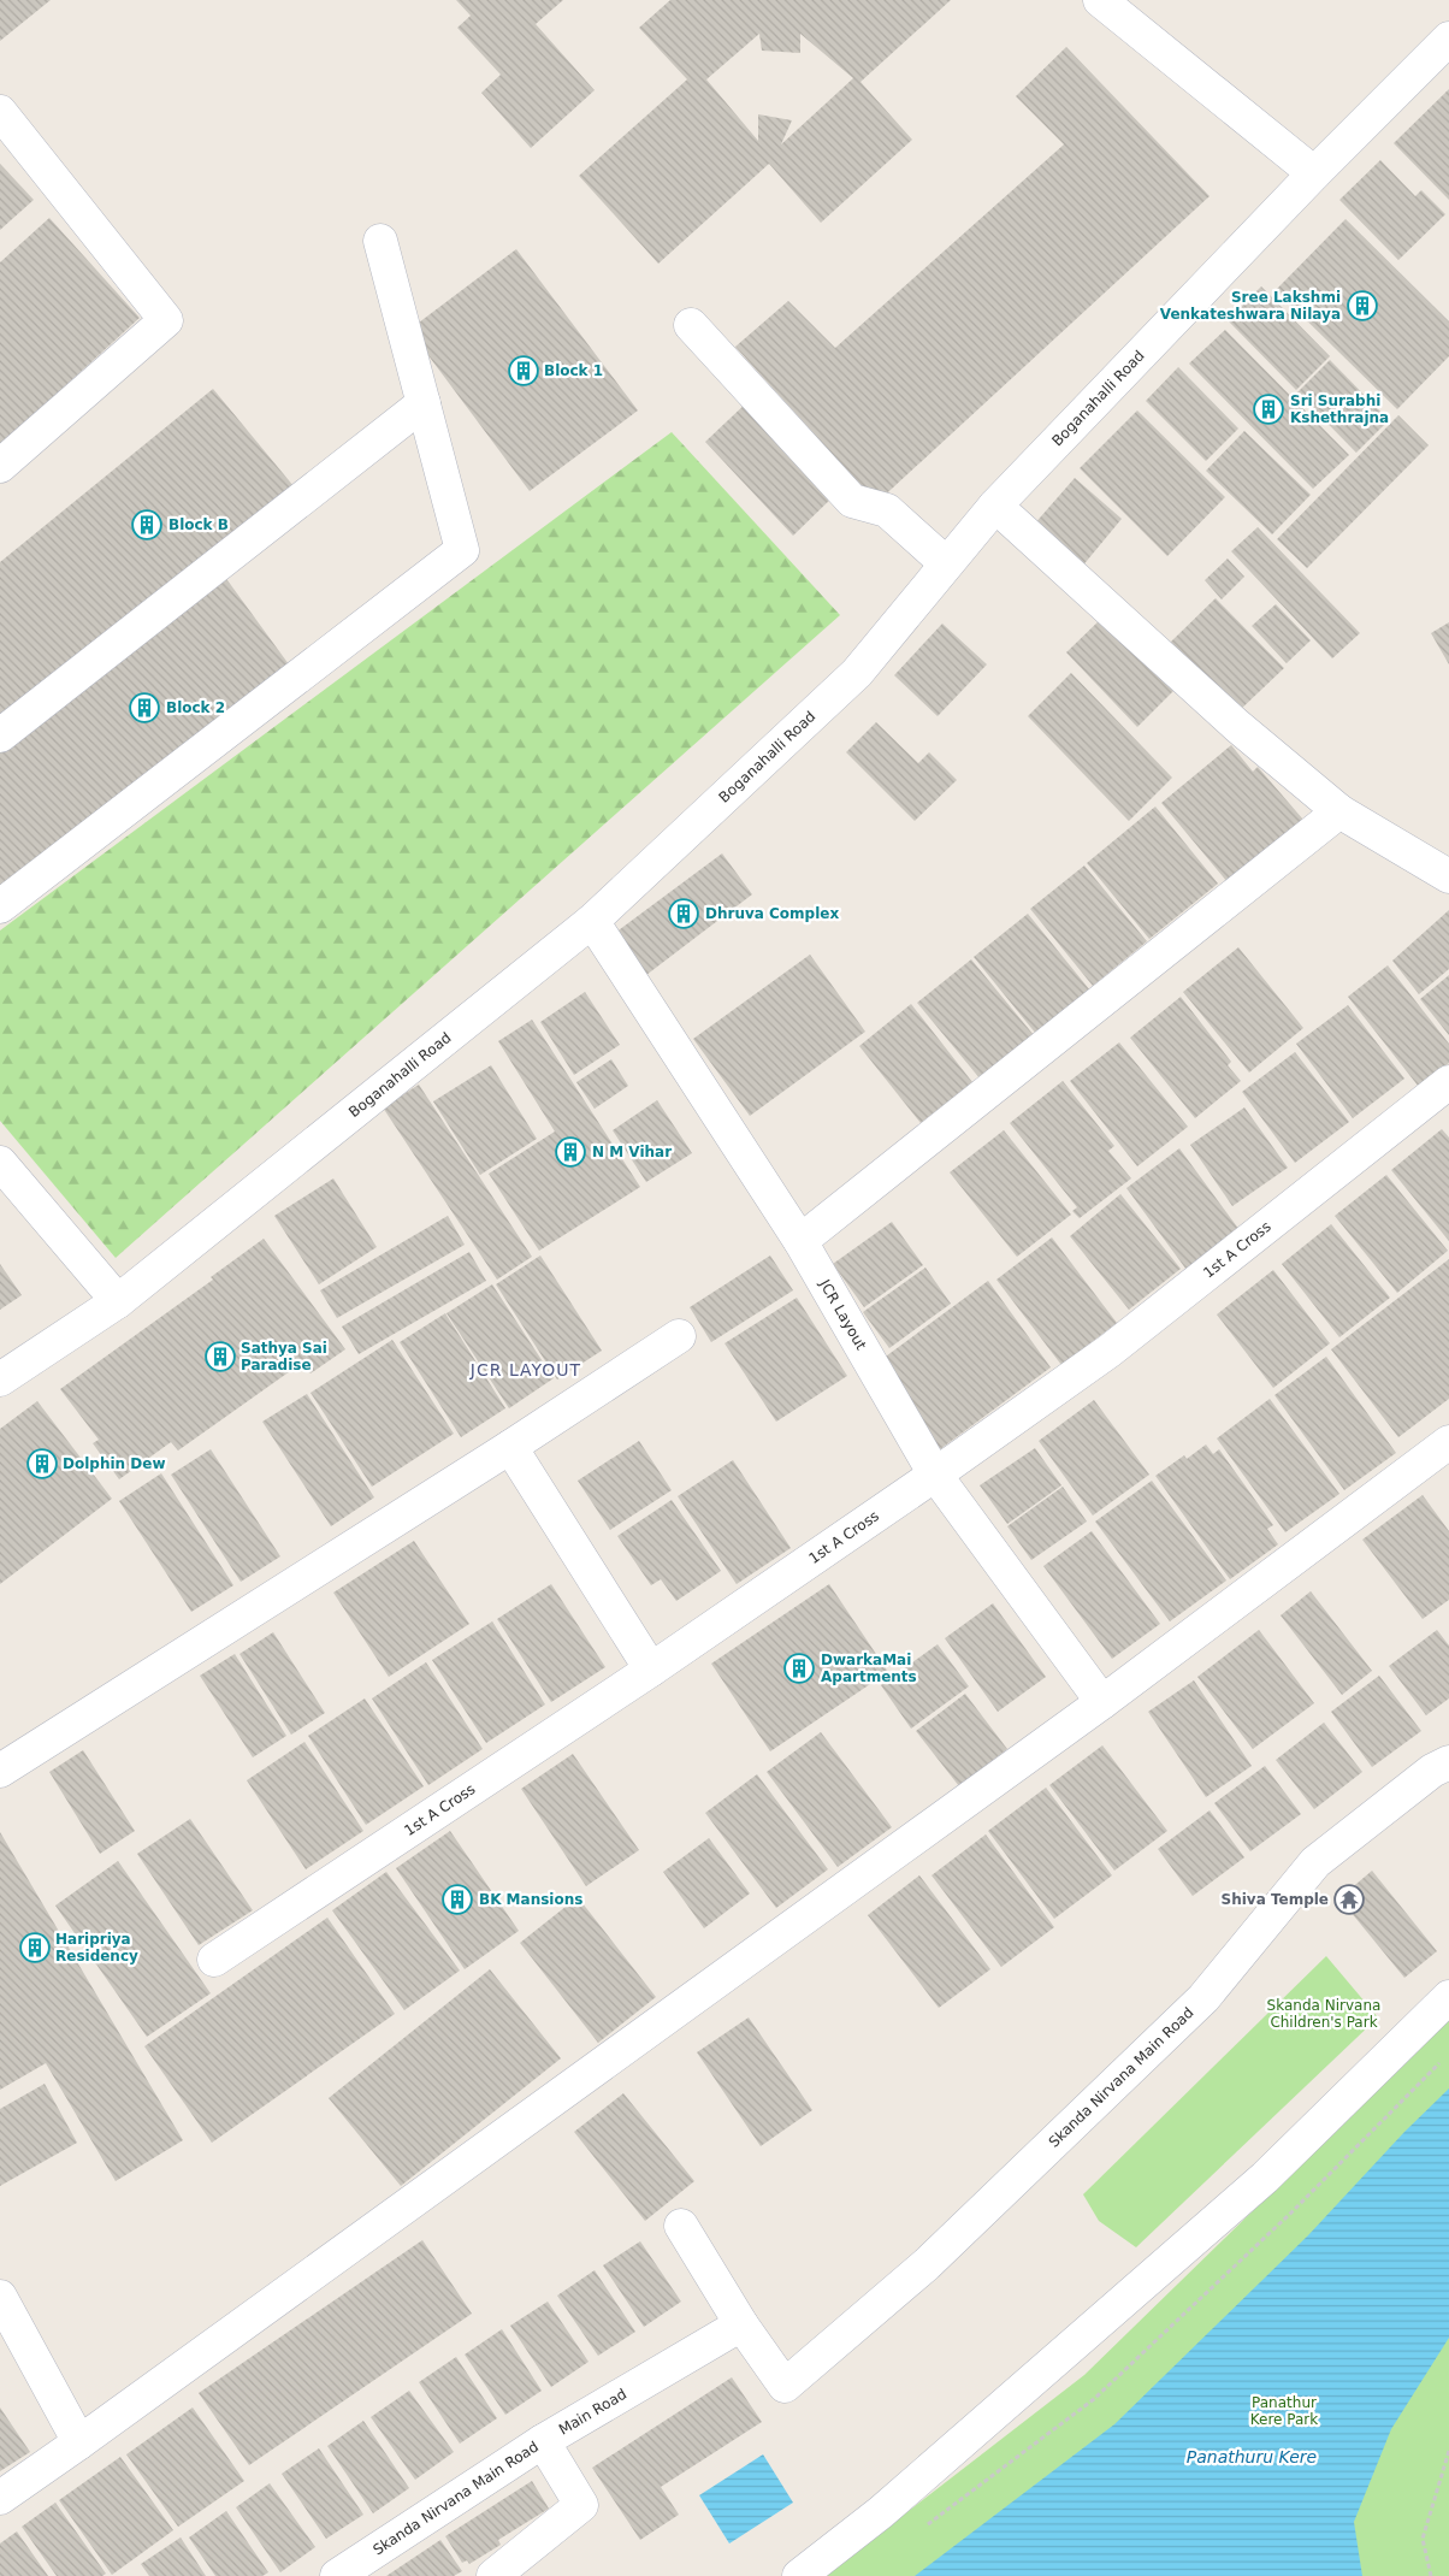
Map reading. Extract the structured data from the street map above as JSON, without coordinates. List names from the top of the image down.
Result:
{
  "streets": {
    "street": [
      "Boganahalli Road",
      "1st A Cross",
      "JCR Layout",
      "Skanda Nirvana Main Road",
      "Main Road"
    ]
  },
  "crossings": [
    ["Boganahalli Road", "JCR Layout"],
    ["1st A Cross", "JCR Layout"],
    ["Skanda Nirvana Main Road", "Main Road"]
  ],
  "districts": ["JCR LAYOUT"],
  "water": ["Panathuru Kere"],
  "parks": ["Skanda Nirvana Children's Park", "Panathur Kere Park"],
  "places": {
    "building": [
      "Sree Lakshmi Venkateshwara Nilaya",
      "Block 1",
      "Sri Surabhi Kshethrajna",
      "Block B",
      "Block 2",
      "Dhruva Complex",
      "N M Vihar",
      "Sathya Sai Paradise",
      "Dolphin Dew",
      "DwarkaMai Apartments",
      "BK Mansions",
      "Haripriya Residency"
    ],
    "temple": ["Shiva Temple"]
  }
}
